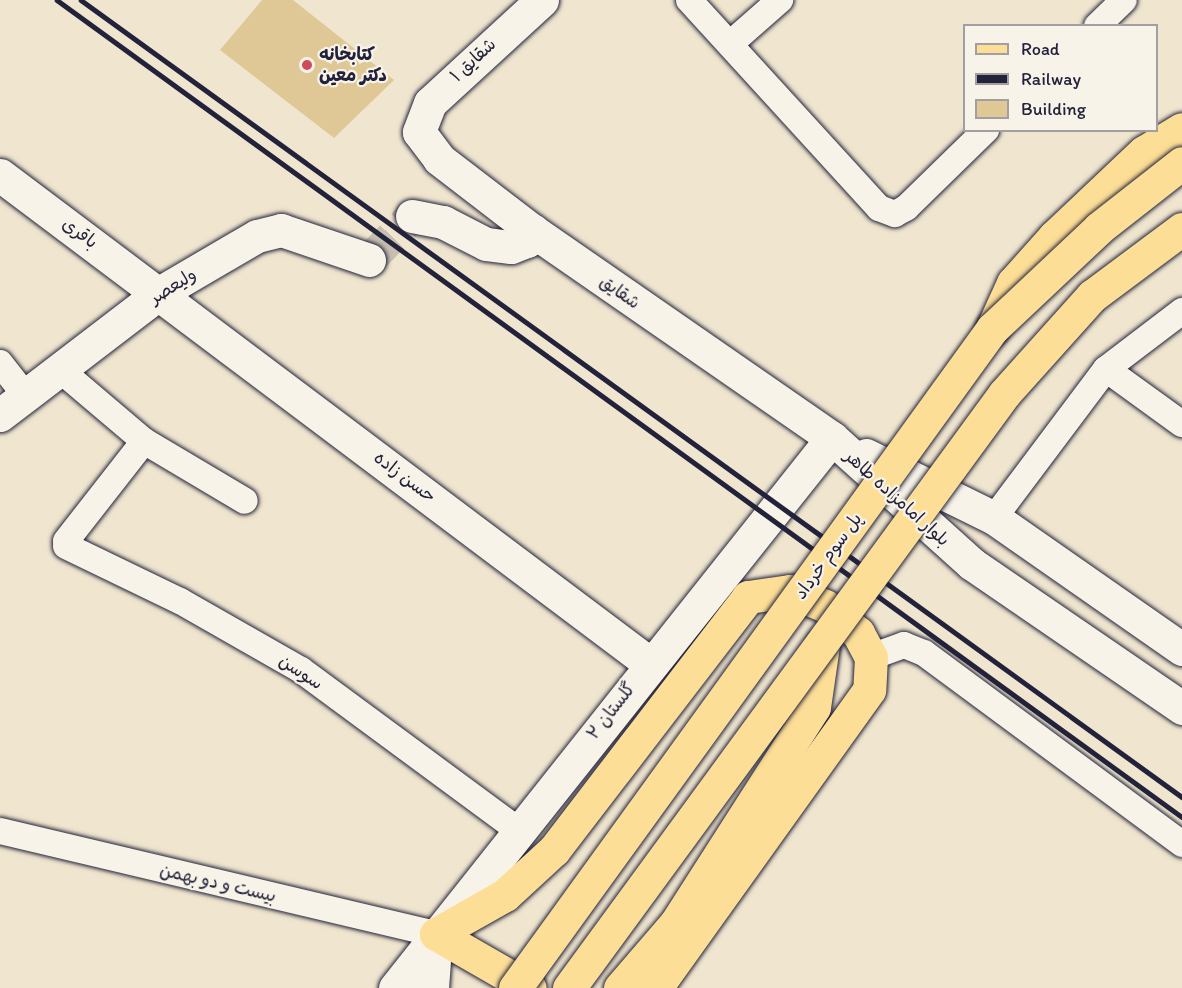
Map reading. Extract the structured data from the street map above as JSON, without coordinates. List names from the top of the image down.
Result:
{
  "streets": {
    "main road": ["پل سوم خرداد"],
    "street": [
      "۱ شقایق",
      "باقری",
      "ولیعصر",
      "شقایق",
      "حسن زاده",
      "بلوار امامزاده طاهر",
      "سوسن",
      "گلستان ۲",
      "بیست و دو بهمن"
    ]
  },
  "crossings": [
    ["۱ شقایق", "شقایق"],
    ["باقری", "ولیعصر"],
    ["باقری", "حسن زاده"],
    ["ولیعصر", "حسن زاده"],
    ["شقایق", "بلوار امامزاده طاهر"],
    ["شقایق", "گلستان ۲"],
    ["حسن زاده", "گلستان ۲"],
    ["بلوار امامزاده طاهر", "گلستان ۲"],
    ["سوسن", "گلستان ۲"],
    ["گلستان ۲", "بیست و دو بهمن"]
  ],
  "places": ["کتابخانه دکتر معین"],
  "legend": ["Road", "Railway", "Building"]
}
